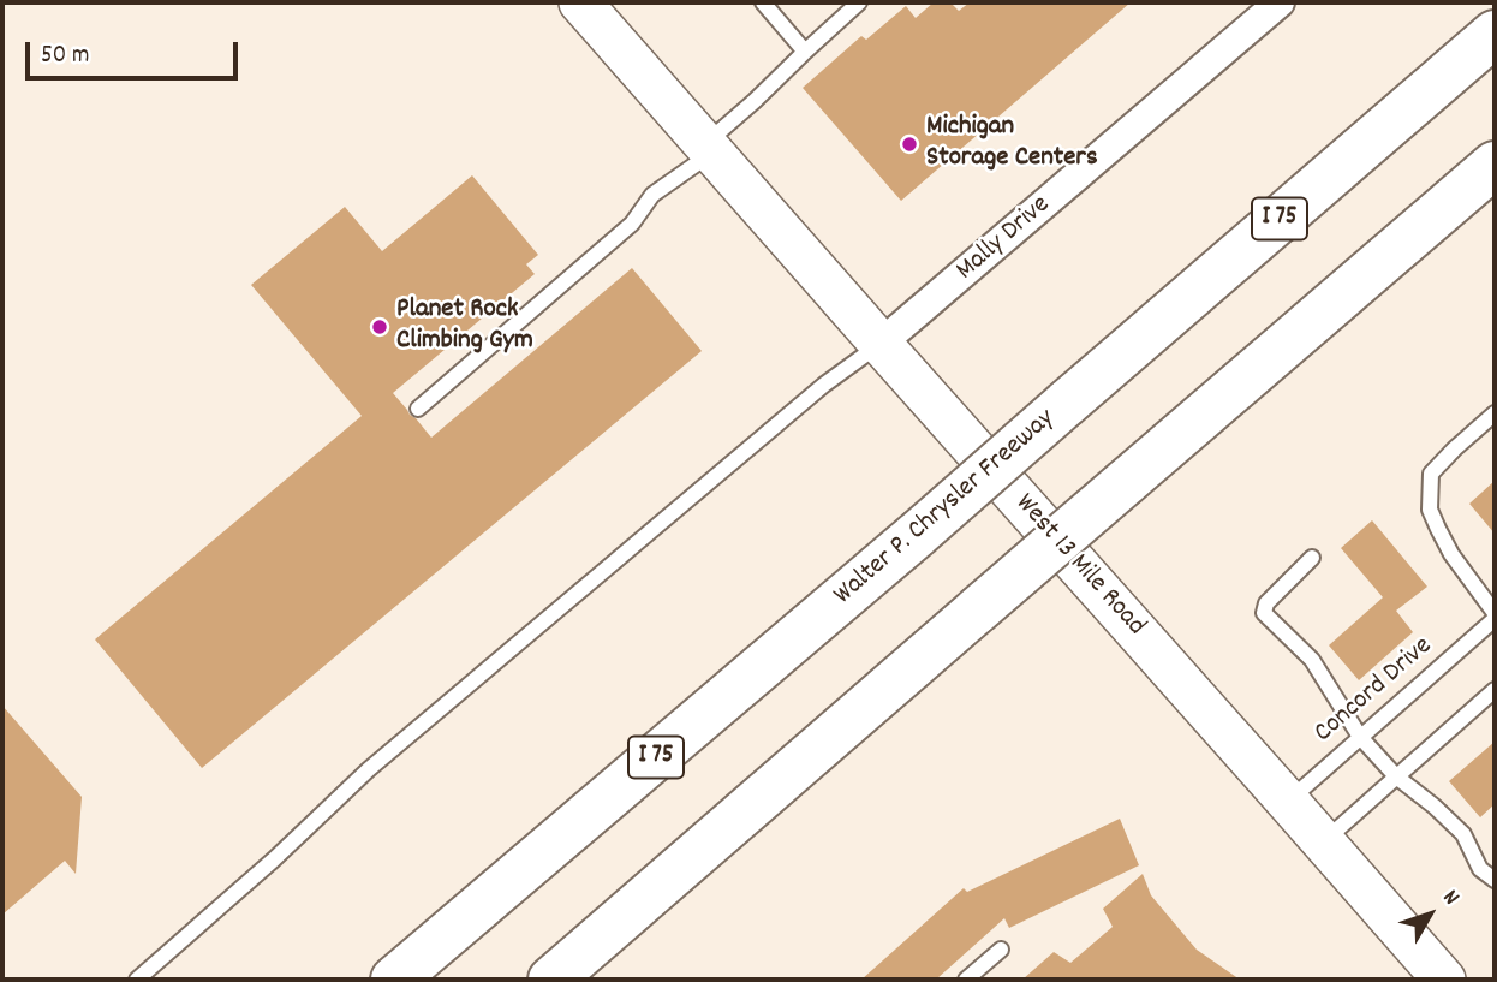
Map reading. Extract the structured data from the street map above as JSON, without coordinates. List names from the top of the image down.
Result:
{
  "streets": {
    "highway": ["I 75", "Walter P. Chrysler Freeway"],
    "main road": ["West 13 Mile Road"],
    "street": ["Mally Drive"],
    "lane": ["Concord Drive"]
  },
  "crossings": [
    ["Mally Drive", "West 13 Mile Road"],
    ["West 13 Mile Road", "Concord Drive"]
  ],
  "places": ["Michigan Storage Centers", "Planet Rock Climbing Gym"],
  "scale_bar": "50 m",
  "north": "top right"
}
